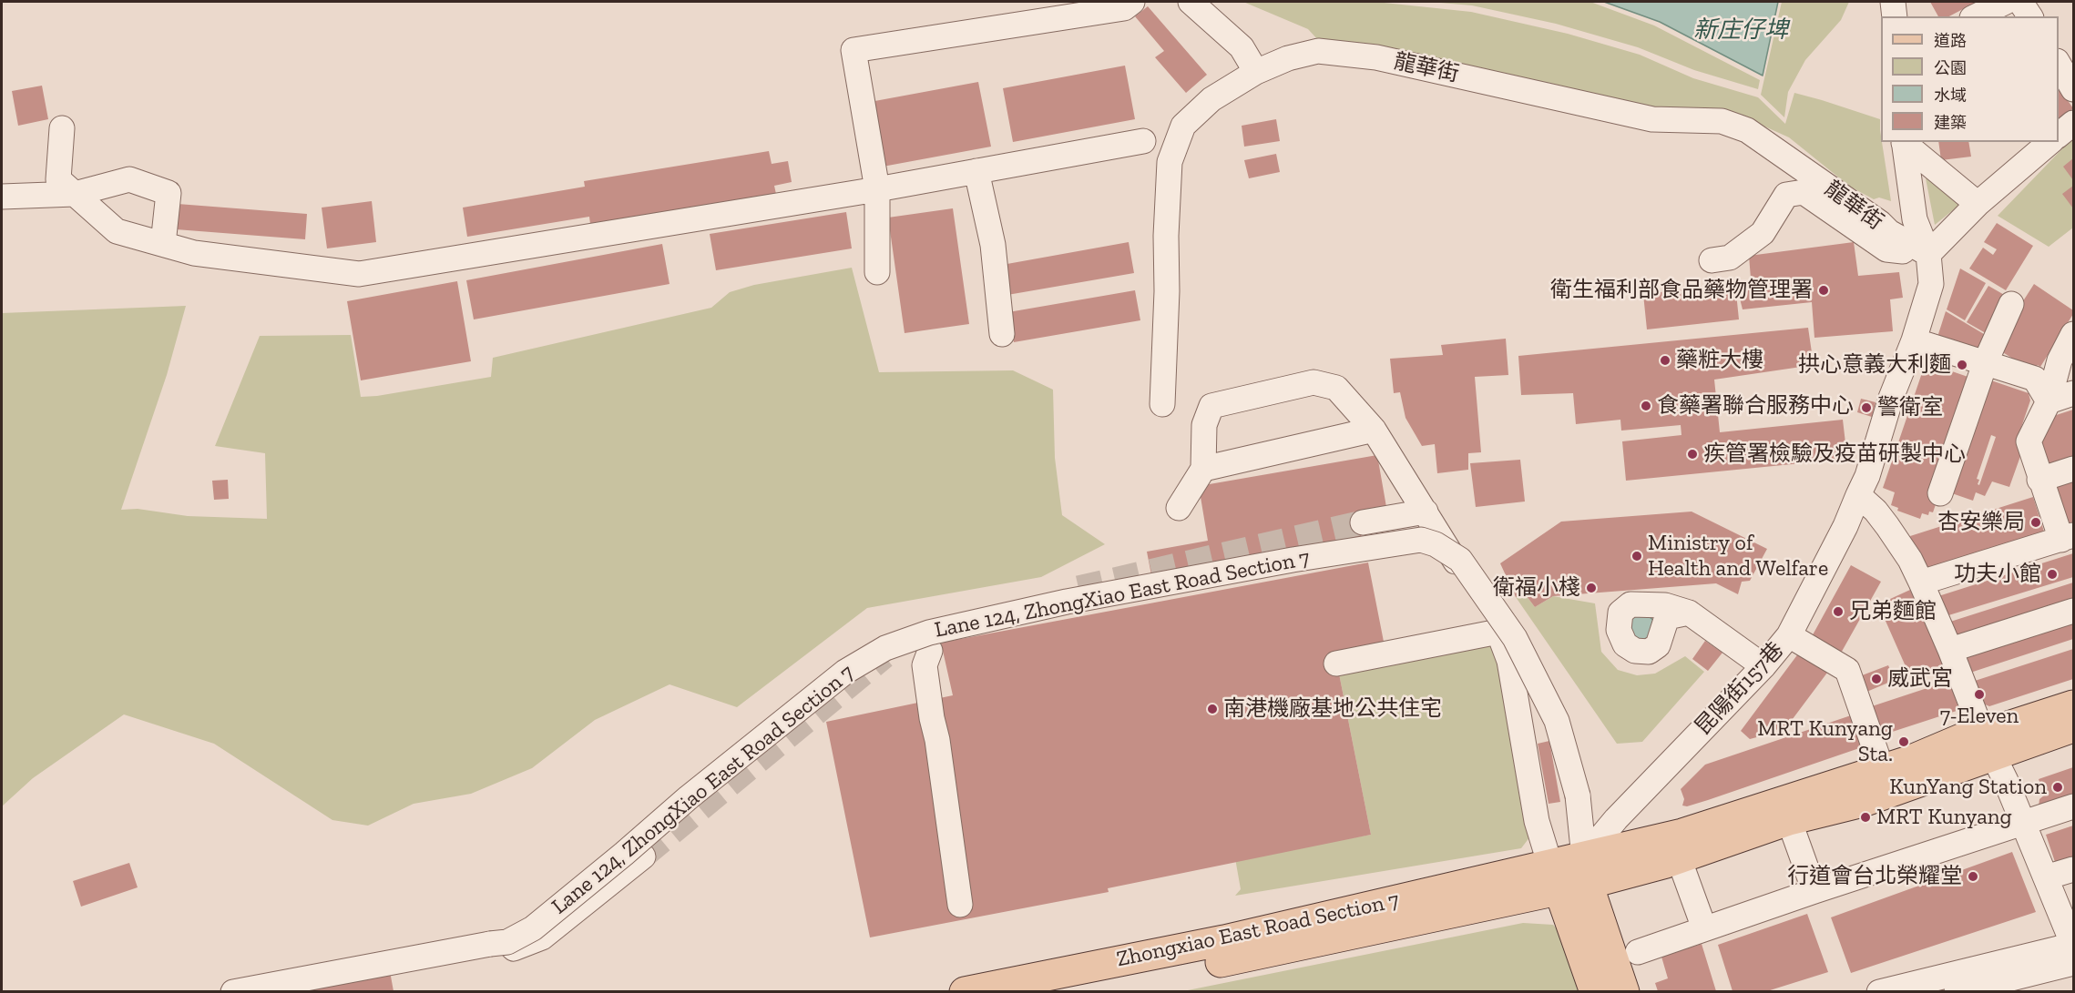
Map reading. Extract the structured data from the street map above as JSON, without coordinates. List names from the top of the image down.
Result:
{
  "streets": {
    "main road": ["Zhongxiao East Road Section 7"],
    "street": ["龍華街", "Lane 124, ZhongXiao East Road Section 7", "昆陽街157巷"]
  },
  "crossings": [
    ["龍華街", "昆陽街157巷"],
    ["Lane 124, ZhongXiao East Road Section 7", "昆陽街157巷"],
    ["Lane 124, ZhongXiao East Road Section 7", "Zhongxiao East Road Section 7"],
    ["昆陽街157巷", "Zhongxiao East Road Section 7"]
  ],
  "water": ["新庄仔埤"],
  "places": [
    "衛生福利部食品藥物管理署",
    "藥粧大樓",
    "拱心意義大利麵",
    "食藥署聯合服務中心",
    "警衛室",
    "疾管署檢驗及疫苗研製中心",
    "杏安樂局",
    "Ministry of Health and Welfare",
    "功夫小館",
    "衛福小棧",
    "兄弟麵館",
    "威武宮",
    "7-Eleven",
    "南港機廠基地公共住宅",
    "MRT Kunyang Sta.",
    "KunYang Station",
    "MRT Kunyang",
    "行道會台北榮耀堂"
  ],
  "legend": [
    "道路",
    "公園",
    "水域",
    "建築"
  ]
}
